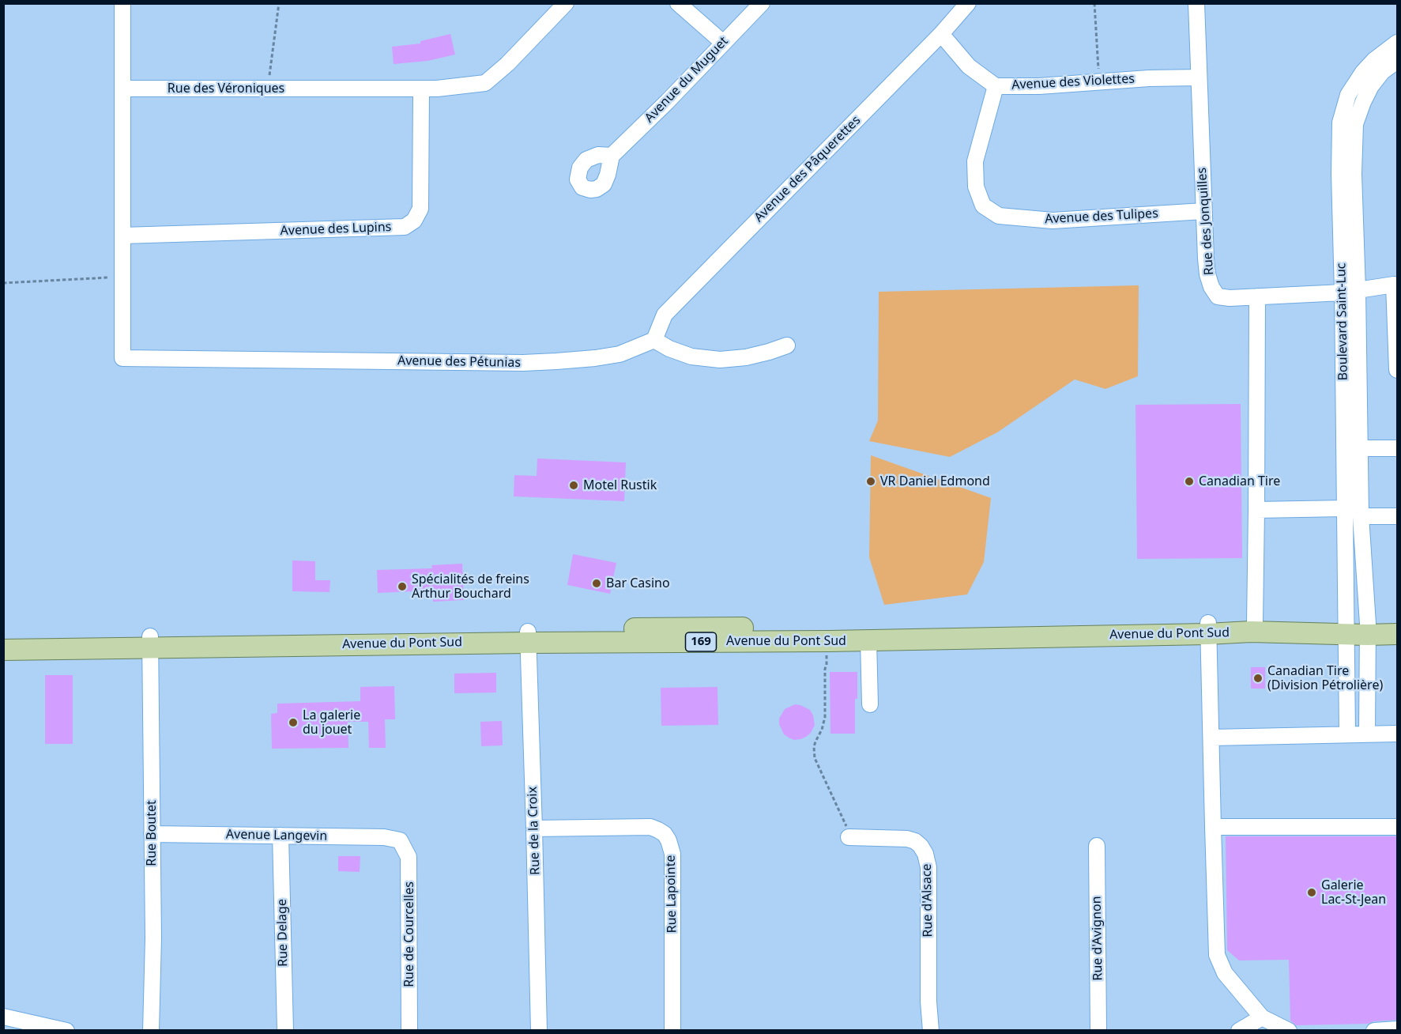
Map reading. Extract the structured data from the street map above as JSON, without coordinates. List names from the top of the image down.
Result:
{
  "streets": {
    "main road": ["Avenue du Pont Sud", "169"],
    "street": [
      "Avenue du Muguet",
      "Avenue des Violettes",
      "Rue des Véroniques",
      "Avenue des Pâquerettes",
      "Avenue des Tulipes",
      "Rue des Jonquilles",
      "Avenue des Lupins",
      "Boulevard Saint-Luc",
      "Avenue des Pétunias",
      "Rue de la Croix",
      "Rue Boutet",
      "Avenue Langevin",
      "Rue Lapointe",
      "Rue d'Alsace",
      "Rue Delage",
      "Rue de Courcelles",
      "Rue d'Avignon"
    ]
  },
  "crossings": [
    ["Avenue des Violettes", "Avenue des Pâquerettes"],
    ["Avenue des Violettes", "Avenue des Tulipes"],
    ["Avenue des Violettes", "Rue des Jonquilles"],
    ["Rue des Véroniques", "Avenue des Lupins"],
    ["Avenue des Pâquerettes", "Avenue des Pétunias"],
    ["Avenue des Tulipes", "Rue des Jonquilles"],
    ["Rue des Jonquilles", "Boulevard Saint-Luc"],
    ["Boulevard Saint-Luc", "Avenue du Pont Sud"],
    ["Avenue du Pont Sud", "Rue de la Croix"],
    ["Avenue du Pont Sud", "Rue Boutet"],
    ["Rue de la Croix", "Rue Lapointe"],
    ["Rue Boutet", "Avenue Langevin"],
    ["Avenue Langevin", "Rue Delage"],
    ["Avenue Langevin", "Rue de Courcelles"]
  ],
  "places": [
    "VR Daniel Edmond",
    "Canadian Tire",
    "Motel Rustik",
    "Bar Casino",
    "Spécialités de freins Arthur Bouchard",
    "Canadian Tire (Division Pétrolière)",
    "La galerie du jouet",
    "Galerie Lac-St-Jean"
  ]
}
